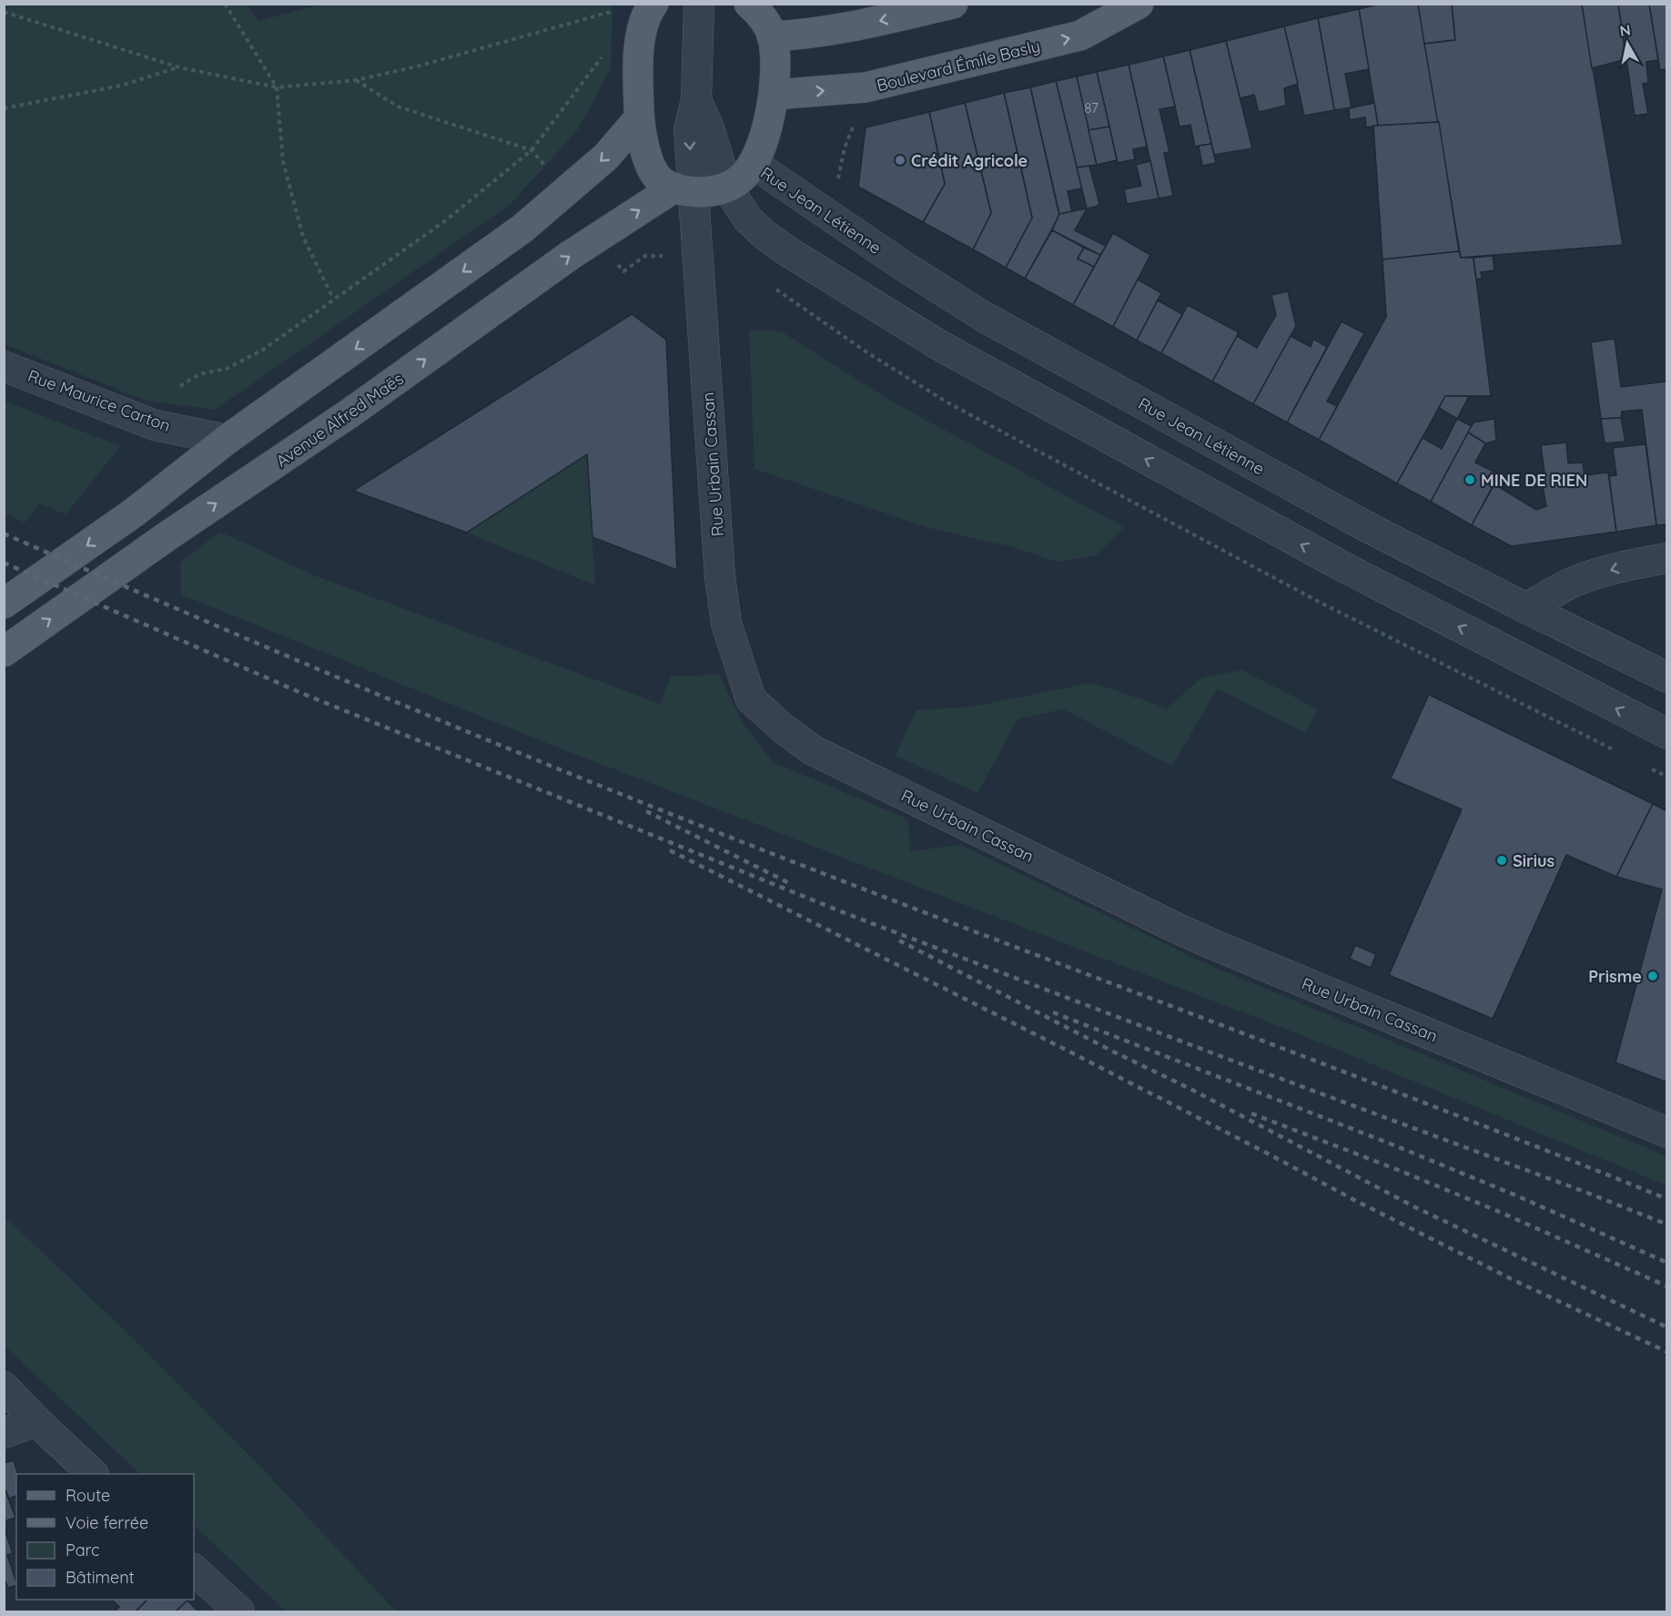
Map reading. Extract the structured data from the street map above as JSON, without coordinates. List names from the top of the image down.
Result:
{
  "streets": {
    "main road": ["Boulevard Émile Basly", "Avenue Alfred Maës"],
    "street": ["Rue Jean Létienne", "Rue Maurice Carton", "Rue Urbain Cassan"]
  },
  "crossings": [
    ["Avenue Alfred Maës", "Rue Urbain Cassan"]
  ],
  "places": [
    "Crédit Agricole",
    "MINE DE RIEN",
    "Sirius",
    "Prisme"
  ],
  "house_numbers": ["87"],
  "legend": [
    "Route",
    "Voie ferrée",
    "Parc",
    "Bâtiment"
  ],
  "north": "top"
}
